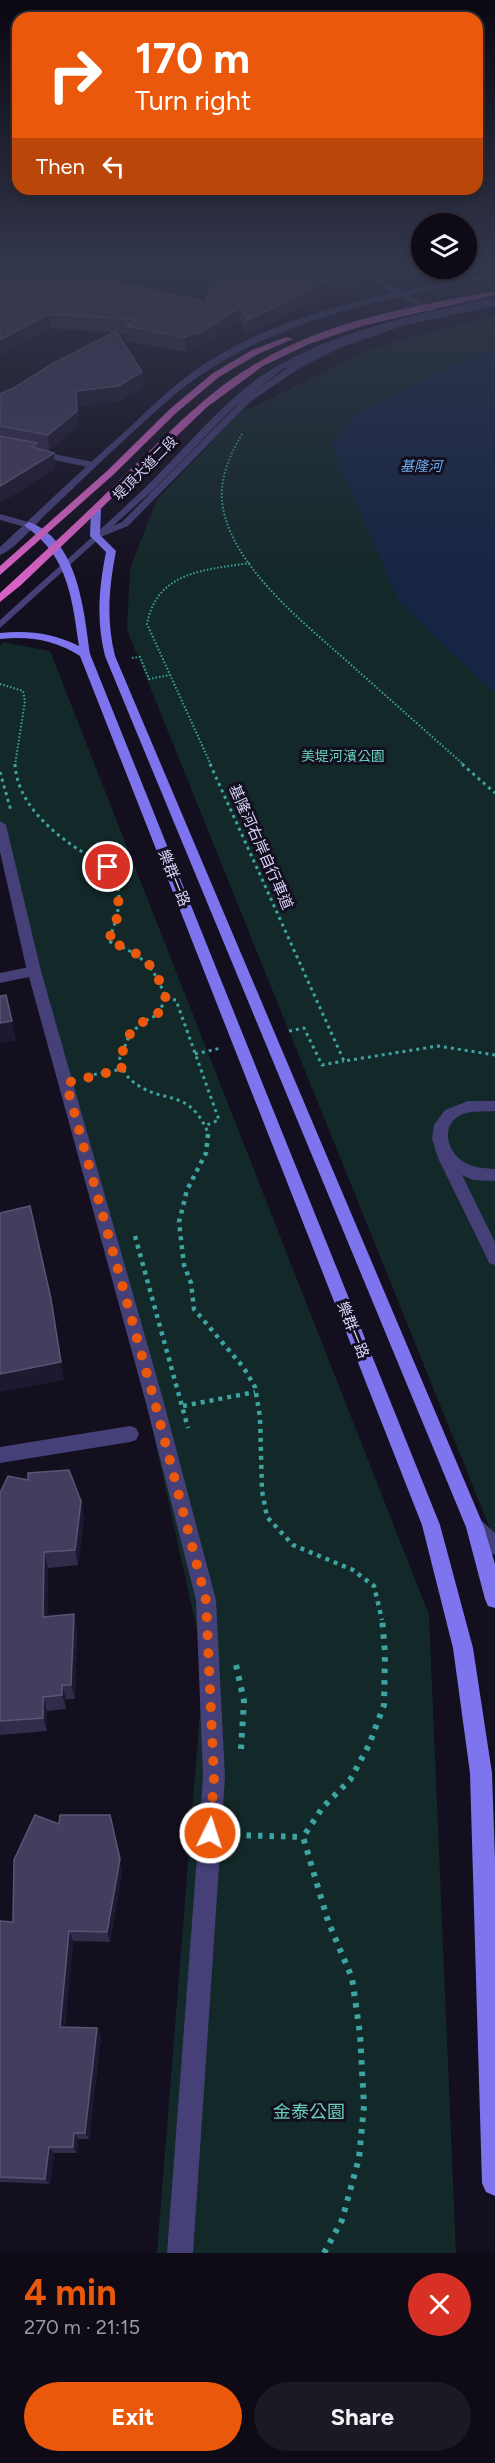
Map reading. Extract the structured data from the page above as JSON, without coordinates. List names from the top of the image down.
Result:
{
  "streets": {
    "highway": ["堤頂大道二段"],
    "main road": ["樂群一路"],
    "path": ["基隆河右岸自行車道"]
  },
  "crossings": [
    ["堤頂大道二段", "樂群一路"]
  ],
  "water": ["基隆河"],
  "parks": ["美堤河濱公園", "金泰公園"],
  "page": {
    "turn": ["170 m", "Turn right"],
    "then": "Then",
    "heading": ["4 min", "270 m · 21:15"],
    "buttons": ["Exit", "Share"]
  }
}
